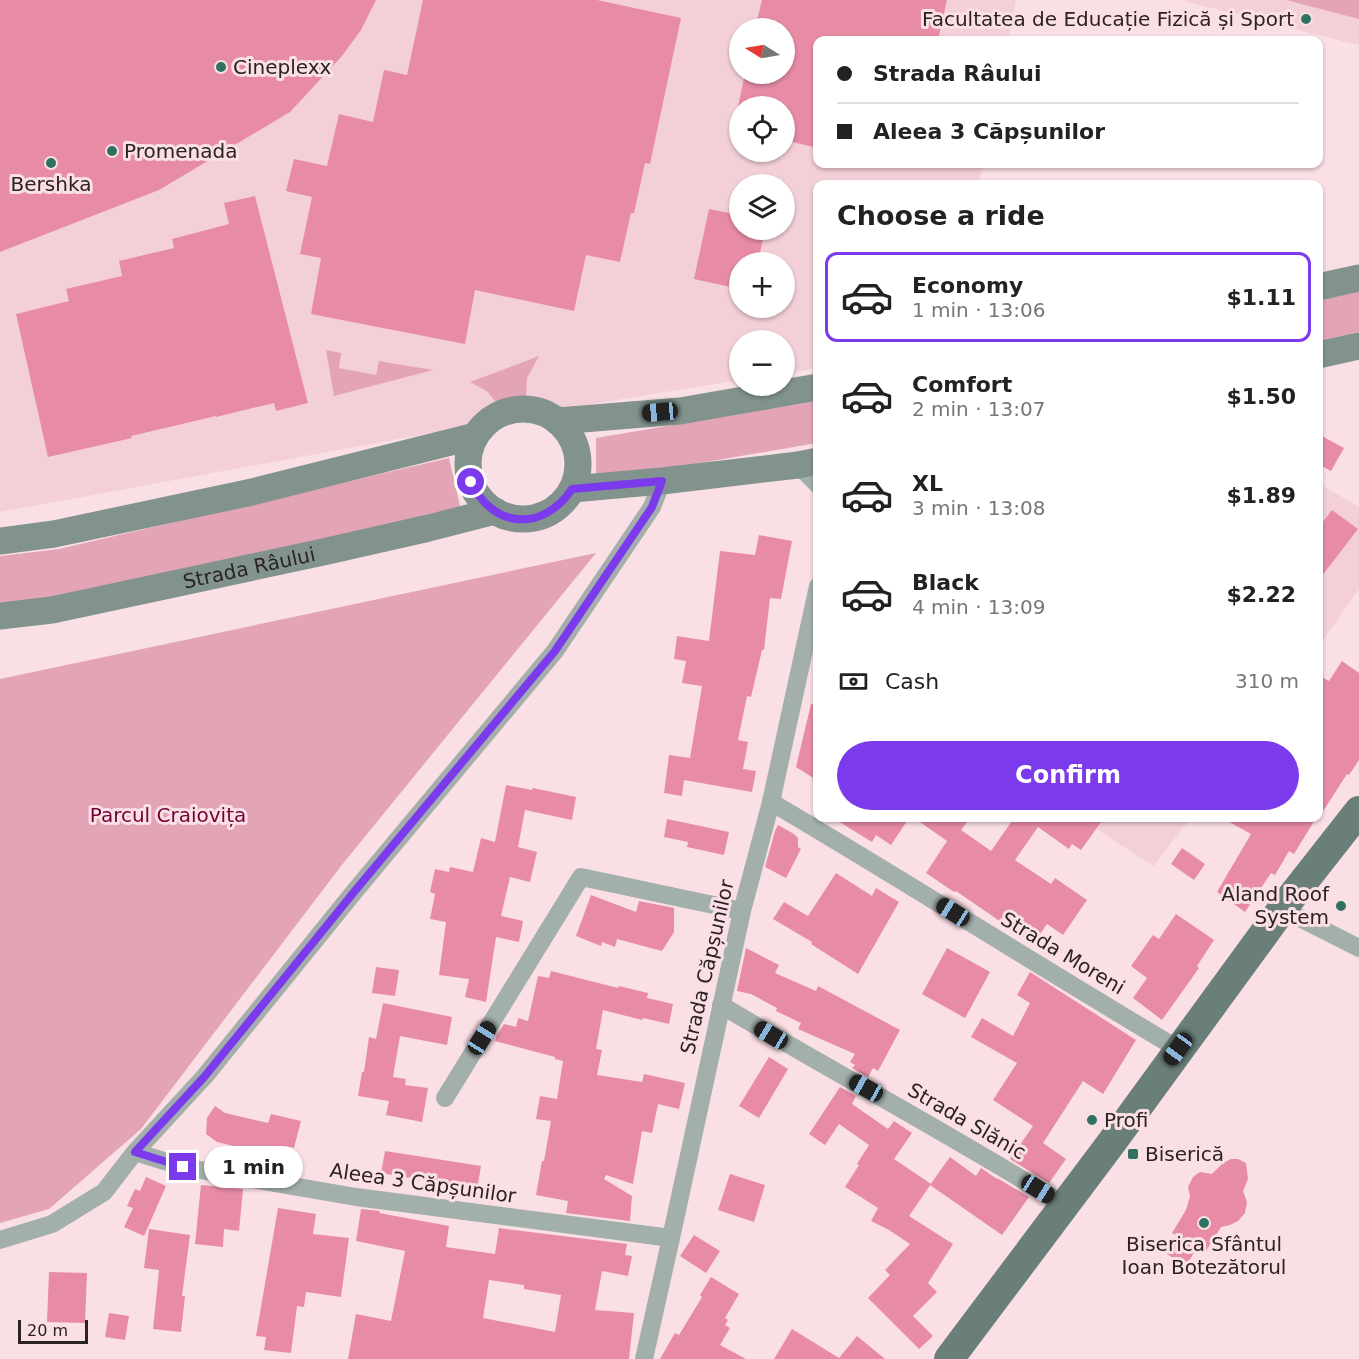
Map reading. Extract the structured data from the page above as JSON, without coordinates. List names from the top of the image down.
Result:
{
  "streets": {
    "main road": ["Strada Râului"],
    "street": [
      "Strada Moreni",
      "Strada Căpșunilor",
      "Strada Slănic",
      "Aleea 3 Căpșunilor"
    ]
  },
  "crossings": [
    ["Strada Moreni", "Strada Căpșunilor"],
    ["Strada Căpșunilor", "Strada Slănic"],
    ["Strada Căpșunilor", "Aleea 3 Căpșunilor"]
  ],
  "parks": ["Parcul Craiovița"],
  "places": {
    "other": [
      "Facultatea de Educație Fizică și Sport",
      "Cineplexx",
      "Promenada",
      "Bershka",
      "Aland Roof System",
      "Profi",
      "Biserica Sfântul Ioan Botezătorul"
    ],
    "transit": ["Biserică"]
  },
  "scale_bar": "20 m",
  "north": "left",
  "page": {
    "map_buttons": ["+", "−"],
    "banner": ["Strada Râului", "Aleea 3 Căpșunilor"],
    "heading": "Choose a ride",
    "list": [
      {
        "name": "Economy",
        "note": "1 min · 13:06",
        "value": "$1.11"
      },
      {
        "name": "Comfort",
        "note": "2 min · 13:07",
        "value": "$1.50"
      },
      {
        "name": "XL",
        "note": "3 min · 13:08",
        "value": "$1.89"
      },
      {
        "name": "Black",
        "note": "4 min · 13:09",
        "value": "$2.22"
      }
    ],
    "pay": ["Cash", "310 m"],
    "buttons": "Confirm",
    "bubble": "1 min",
    "scale": "20 m"
  }
}
